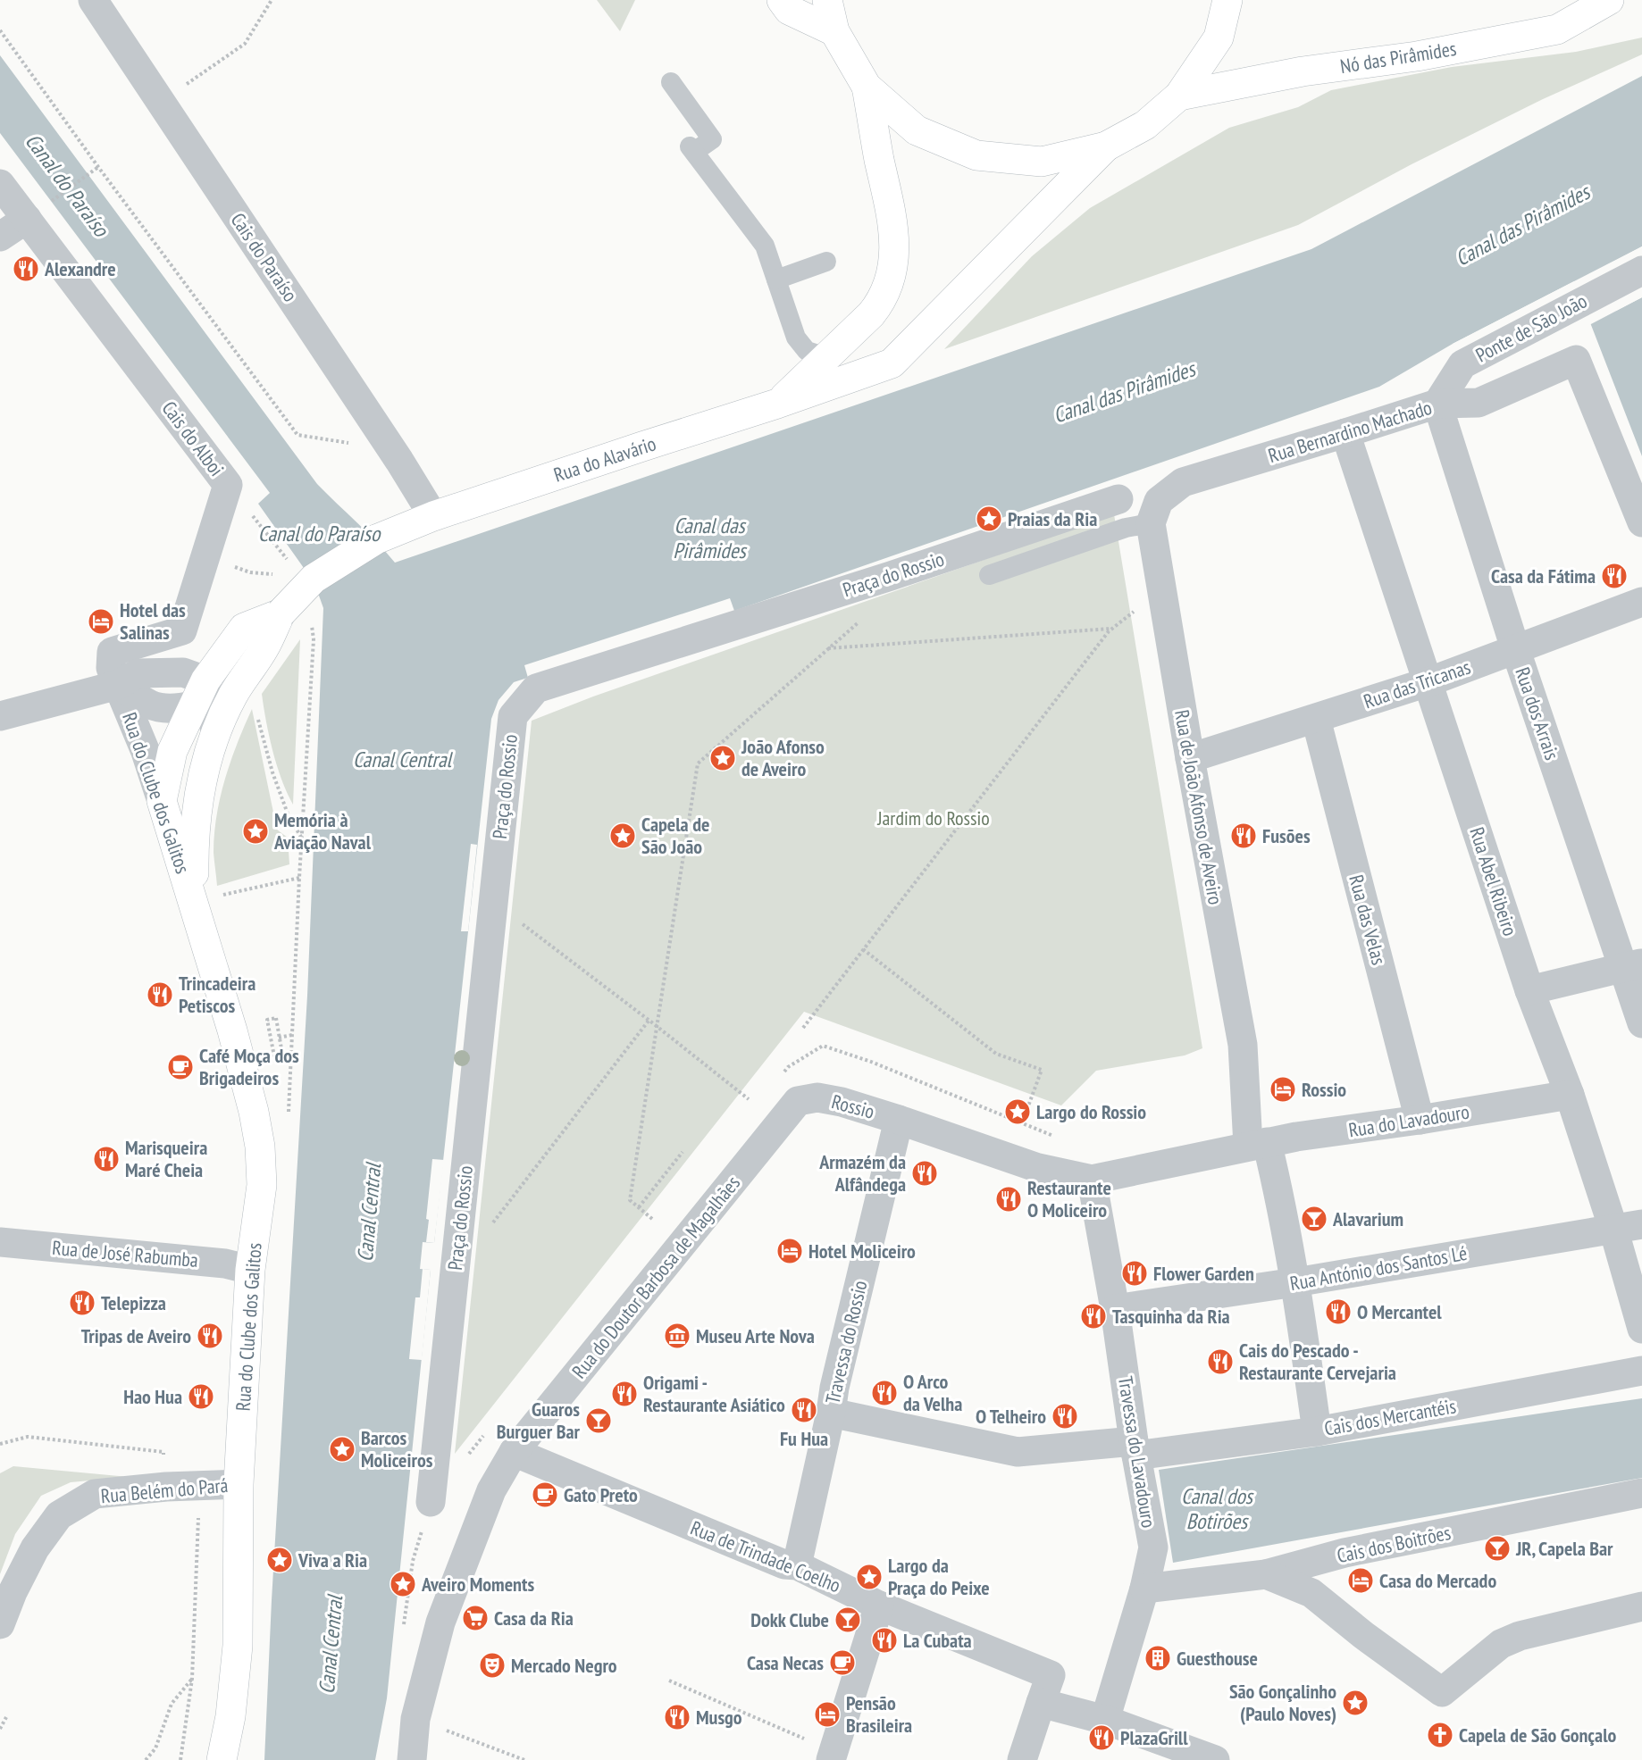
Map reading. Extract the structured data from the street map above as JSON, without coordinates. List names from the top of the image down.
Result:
{
  "streets": {
    "main road": ["Nó das Pirâmides", "Rua do Alavário", "Rua do Clube dos Galitos"],
    "street": [
      "Cais do Paraíso",
      "Ponte de São João",
      "Rua Bernardino Machado",
      "Cais do Alboi",
      "Praça do Rossio",
      "Rua das Tricanas",
      "Rua dos Arrais",
      "Rua de João Afonso de Aveiro",
      "Rua Abel Ribeiro",
      "Rua das Velas",
      "Rossio",
      "Rua do Lavadouro",
      "Rua de José Rabumba",
      "Rua António dos Santos Lé",
      "Rua do Doutor Barbosa de Magalhães",
      "Travessa do Rossio",
      "Cais dos Mercantéis",
      "Travessa do Lavadouro",
      "Rua Belém do Pará",
      "Cais dos Boitrões",
      "Rua de Trindade Coelho"
    ]
  },
  "crossings": [
    ["Cais do Paraíso", "Rua do Alavário"],
    ["Ponte de São João", "Rua Bernardino Machado"],
    ["Ponte de São João", "Rua dos Arrais"],
    ["Rua Bernardino Machado", "Rua dos Arrais"],
    ["Rua Bernardino Machado", "Rua de João Afonso de Aveiro"],
    ["Rua Bernardino Machado", "Rua Abel Ribeiro"],
    ["Cais do Alboi", "Rua do Clube dos Galitos"],
    ["Rua do Alavário", "Rua do Clube dos Galitos"],
    ["Rua das Tricanas", "Rua dos Arrais"],
    ["Rua das Tricanas", "Rua de João Afonso de Aveiro"],
    ["Rua das Tricanas", "Rua Abel Ribeiro"],
    ["Rua das Tricanas", "Rua das Velas"],
    ["Rua do Clube dos Galitos", "Rua de José Rabumba"],
    ["Rua do Clube dos Galitos", "Rua Belém do Pará"],
    ["Rua de João Afonso de Aveiro", "Rossio"],
    ["Rua de João Afonso de Aveiro", "Rua do Lavadouro"],
    ["Rua de João Afonso de Aveiro", "Rua António dos Santos Lé"],
    ["Rua de João Afonso de Aveiro", "Cais dos Mercantéis"],
    ["Rua Abel Ribeiro", "Rua do Lavadouro"],
    ["Rua Abel Ribeiro", "Rua António dos Santos Lé"],
    ["Rua das Velas", "Rua do Lavadouro"],
    ["Rossio", "Rua do Lavadouro"],
    ["Rossio", "Rua do Doutor Barbosa de Magalhães"],
    ["Rossio", "Travessa do Rossio"],
    ["Rossio", "Travessa do Lavadouro"],
    ["Rua António dos Santos Lé", "Travessa do Lavadouro"],
    ["Rua do Doutor Barbosa de Magalhães", "Rua de Trindade Coelho"],
    ["Travessa do Rossio", "Rua de Trindade Coelho"],
    ["Cais dos Mercantéis", "Travessa do Lavadouro"],
    ["Travessa do Lavadouro", "Cais dos Boitrões"]
  ],
  "water": [
    "Canal do Paraíso",
    "Canal das Pirâmides",
    "Canal Central",
    "Canal dos Botirões"
  ],
  "parks": ["Jardim do Rossio"],
  "places": {
    "restaurant": [
      "Alexandre",
      "Casa da Fátima",
      "Fusões",
      "Trincadeira Petiscos",
      "Marisqueira Maré Cheia",
      "Armazém da Alfândega",
      "Restaurante O Moliceiro",
      "Flower Garden",
      "Telepizza",
      "O Mercantel",
      "Tasquinha da Ria",
      "Tripas de Aveiro",
      "Cais do Pescado - Restaurante Cervejaria",
      "O Arco da Velha",
      "Origami - Restaurante Asiático",
      "Hao Hua",
      "Fu Hua",
      "O Telheiro",
      "La Cubata",
      "Musgo",
      "PlazaGrill"
    ],
    "place": [
      "Praias da Ria",
      "João Afonso de Aveiro",
      "Memória à Aviação Naval",
      "Capela de São João",
      "Largo do Rossio",
      "Barcos Moliceiros",
      "Viva a Ria",
      "Largo da Praça do Peixe",
      "Aveiro Moments",
      "São Gonçalinho (Paulo Noves)"
    ],
    "hotel": [
      "Hotel das Salinas",
      "Rossio",
      "Hotel Moliceiro",
      "Casa do Mercado",
      "Pensão Brasileira"
    ],
    "cafe": ["Café Moça dos Brigadeiros", "Gato Preto", "Casa Necas"],
    "bar": [
      "Alavarium",
      "Guaros Burguer Bar",
      "JR, Capela Bar",
      "Dokk Clube"
    ],
    "museum": ["Museu Arte Nova"],
    "supermarket": ["Casa da Ria"],
    "building": ["Guesthouse"],
    "theatre": ["Mercado Negro"],
    "church": ["Capela de São Gonçalo"]
  }
}
